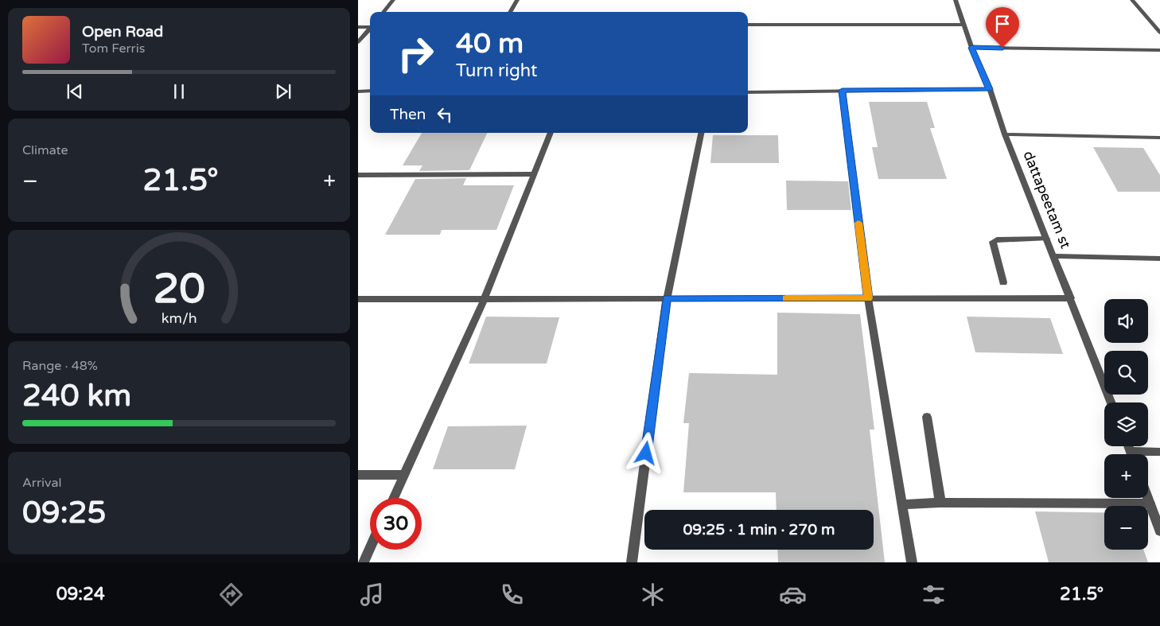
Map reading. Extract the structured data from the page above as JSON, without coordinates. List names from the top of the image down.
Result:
{
  "streets": {
    "street": ["dattapeetam st"]
  },
  "page": {
    "turn": ["40 m", "Turn right"],
    "song": ["Open Road", "Tom Ferris"],
    "then": "Then",
    "tile": [
      "Climate",
      ["Range · 48%", "240 km"],
      ["Arrival", "09:25"]
    ],
    "heat": ["−", "21.5°", "+"],
    "map_buttons": ["+", "−"],
    "limit": "30",
    "trip": "09:25 · 1 min · 270 m",
    "tabs": ["09:24", "21.5°"],
    "gauge": ["20", "km/h"]
  }
}
